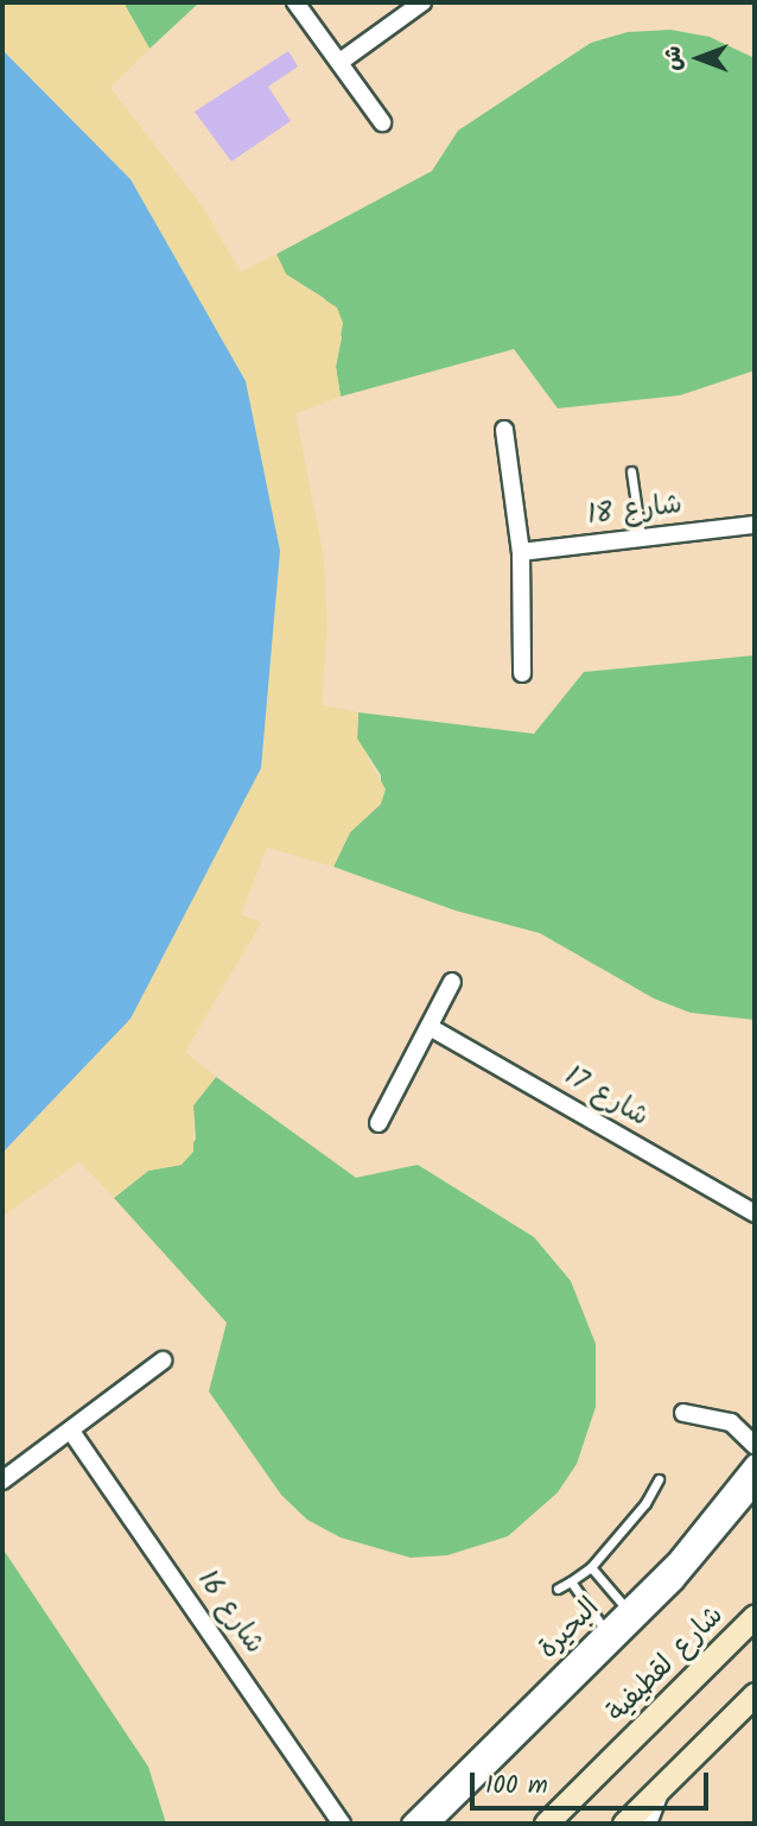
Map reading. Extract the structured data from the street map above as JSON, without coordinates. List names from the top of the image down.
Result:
{
  "streets": {
    "street": [
      "شارع 18",
      "شارع 17",
      "شارع 16",
      "البحيرة",
      "شارع لقطيفية"
    ]
  },
  "scale_bar": "100 m",
  "north": "left"
}
